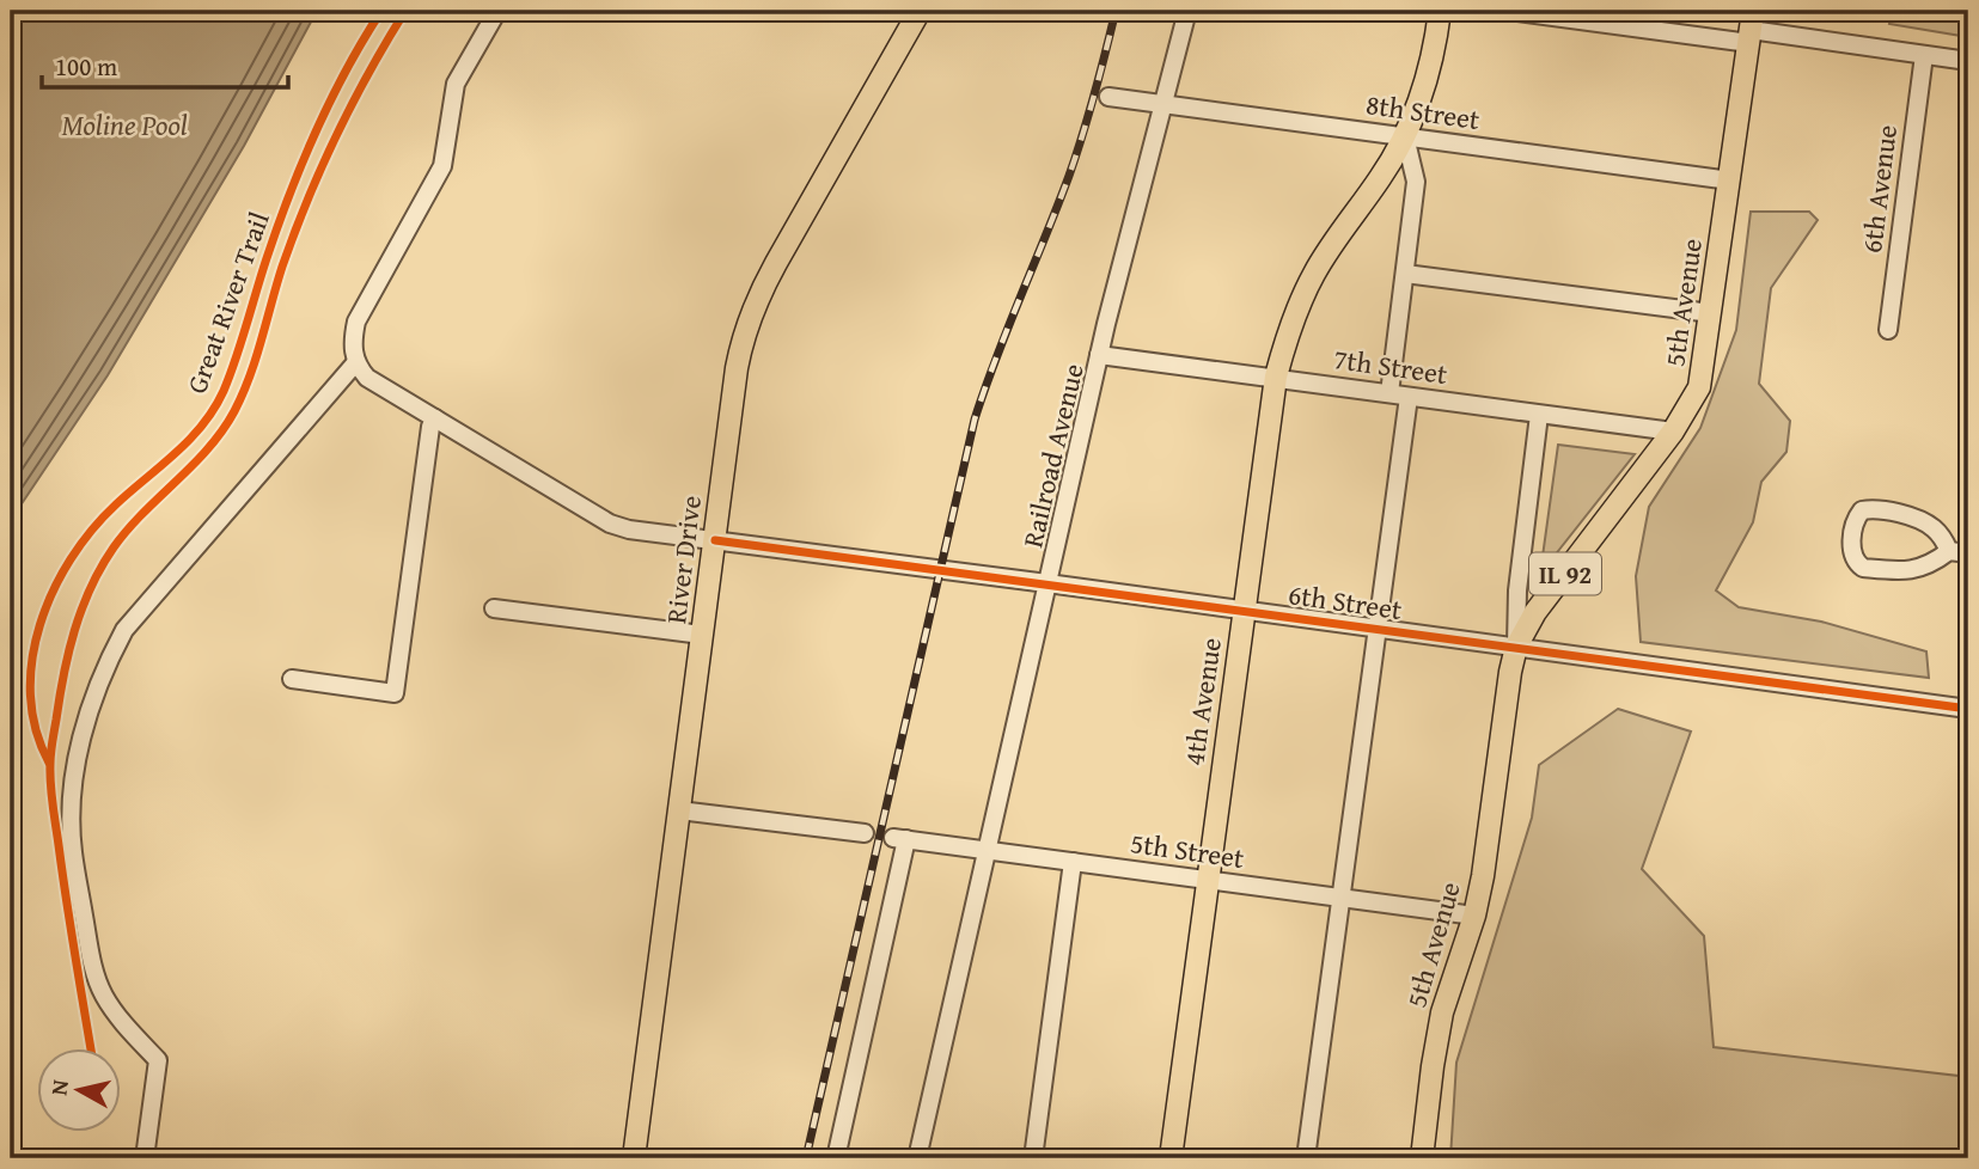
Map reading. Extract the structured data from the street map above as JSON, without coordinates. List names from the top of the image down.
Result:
{
  "streets": {
    "main road": [
      "5th Avenue",
      "River Drive",
      "IL 92",
      "4th Avenue"
    ],
    "street": [
      "8th Street",
      "6th Avenue",
      "7th Street",
      "Railroad Avenue",
      "6th Street",
      "5th Street"
    ],
    "cycle path": ["Great River Trail"]
  },
  "crossings": [
    ["8th Street", "5th Avenue"],
    ["8th Street", "Railroad Avenue"],
    ["8th Street", "4th Avenue"],
    ["5th Avenue", "7th Street"],
    ["5th Avenue", "6th Street"],
    ["5th Avenue", "5th Street"],
    ["7th Street", "Railroad Avenue"],
    ["7th Street", "4th Avenue"],
    ["Railroad Avenue", "6th Street"],
    ["Railroad Avenue", "5th Street"],
    ["River Drive", "6th Street"],
    ["6th Street", "4th Avenue"],
    ["4th Avenue", "5th Street"]
  ],
  "water": ["Moline Pool"],
  "scale_bar": "100 m",
  "north": "left"
}
